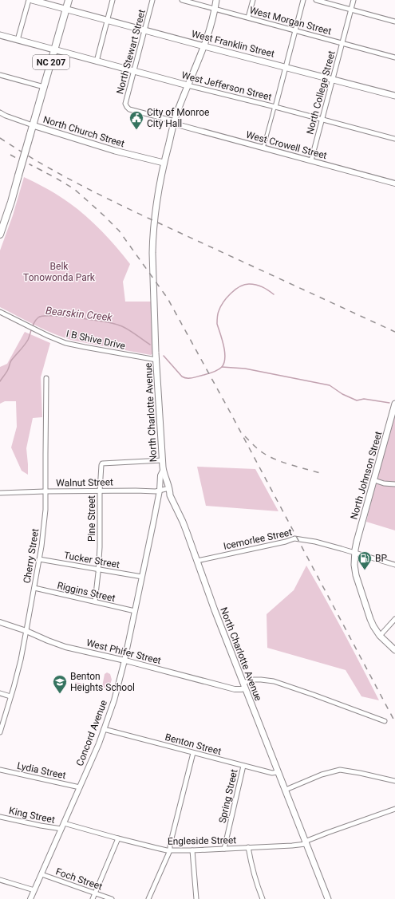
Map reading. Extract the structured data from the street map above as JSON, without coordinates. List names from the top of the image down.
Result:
{
  "streets": {
    "main road": [
      "West Franklin Street",
      "NC 207",
      "West Jefferson Street",
      "North Church Street",
      "North Charlotte Avenue",
      "North Johnson Street"
    ],
    "street": [
      "West Morgan Street",
      "North Stewart Street",
      "North College Street",
      "West Crowell Street",
      "I B Shive Drive",
      "Walnut Street",
      "Pine Street",
      "Icemorlee Street",
      "Cherry Street",
      "Tucker Street",
      "Riggins Street",
      "West Phifer Street",
      "Concord Avenue",
      "Benton Street",
      "Lydia Street",
      "Spring Street",
      "King Street",
      "Engleside Street",
      "Foch Street"
    ]
  },
  "crossings": [
    ["West Morgan Street", "North College Street"],
    ["West Morgan Street", "North Charlotte Avenue"],
    ["West Franklin Street", "North Stewart Street"],
    ["West Franklin Street", "NC 207"],
    ["West Franklin Street", "North College Street"],
    ["West Franklin Street", "North Charlotte Avenue"],
    ["North Stewart Street", "West Jefferson Street"],
    ["North Stewart Street", "West Crowell Street"],
    ["NC 207", "West Jefferson Street"],
    ["NC 207", "North Church Street"],
    ["West Jefferson Street", "North College Street"],
    ["West Jefferson Street", "North Charlotte Avenue"],
    ["North College Street", "West Crowell Street"],
    ["North Church Street", "North Charlotte Avenue"],
    ["West Crowell Street", "North Charlotte Avenue"],
    ["I B Shive Drive", "North Charlotte Avenue"],
    ["North Charlotte Avenue", "Walnut Street"],
    ["North Charlotte Avenue", "Pine Street"],
    ["North Charlotte Avenue", "Icemorlee Street"],
    ["North Charlotte Avenue", "West Phifer Street"],
    ["North Charlotte Avenue", "Concord Avenue"],
    ["North Charlotte Avenue", "Benton Street"],
    ["North Charlotte Avenue", "Engleside Street"],
    ["North Johnson Street", "Icemorlee Street"],
    ["Walnut Street", "Pine Street"],
    ["Walnut Street", "Cherry Street"],
    ["Walnut Street", "Concord Avenue"],
    ["Pine Street", "Tucker Street"],
    ["Pine Street", "Riggins Street"],
    ["Cherry Street", "Tucker Street"],
    ["Cherry Street", "Riggins Street"],
    ["Cherry Street", "West Phifer Street"],
    ["Tucker Street", "Concord Avenue"],
    ["Riggins Street", "Concord Avenue"],
    ["West Phifer Street", "Concord Avenue"],
    ["Concord Avenue", "Benton Street"],
    ["Concord Avenue", "Lydia Street"],
    ["Concord Avenue", "King Street"],
    ["Concord Avenue", "Engleside Street"],
    ["Concord Avenue", "Foch Street"],
    ["Benton Street", "Spring Street"],
    ["Spring Street", "Engleside Street"]
  ],
  "water": ["Bearskin Creek"],
  "parks": ["Belk Tonowonda Park"],
  "places": {
    "public building": ["City of Monroe City Hall"],
    "fuel station": ["BP"],
    "school or university": ["Benton Heights School"]
  }
}
